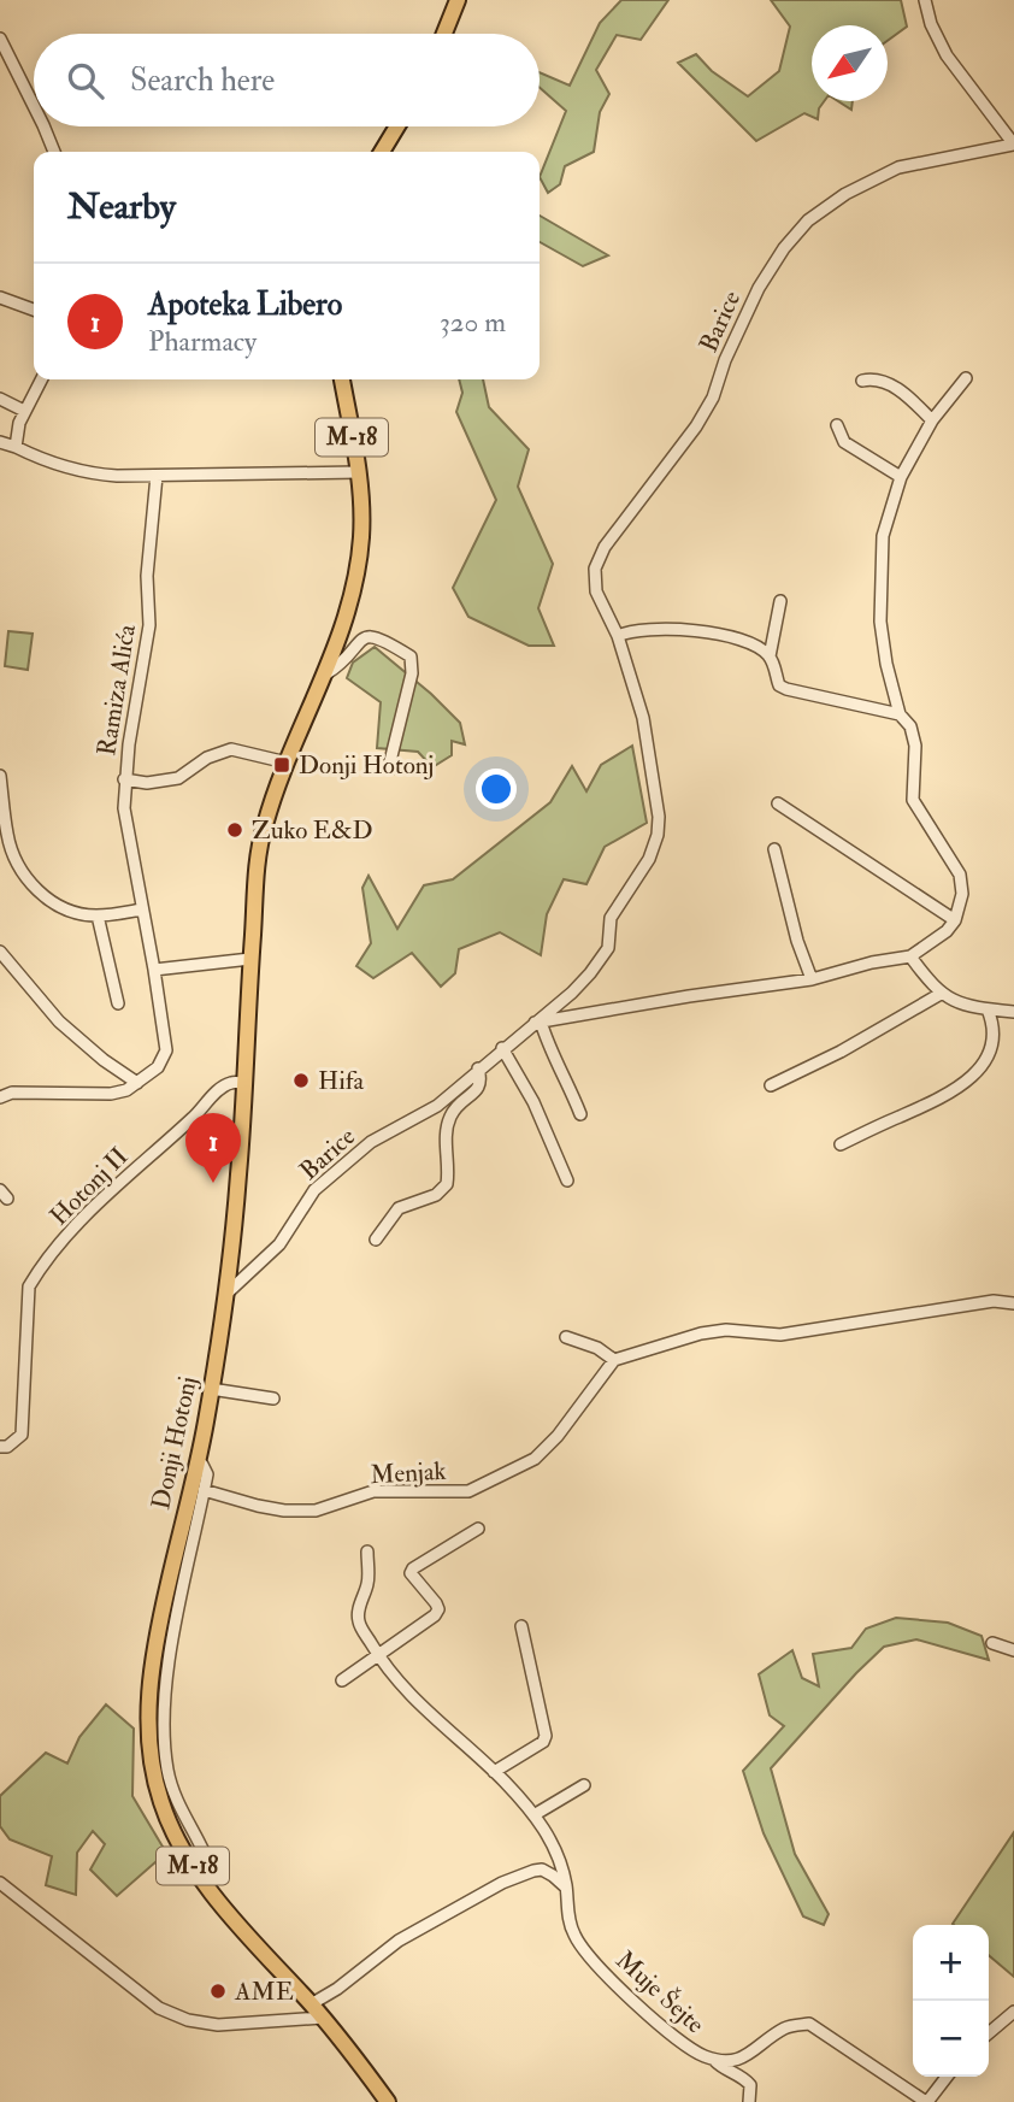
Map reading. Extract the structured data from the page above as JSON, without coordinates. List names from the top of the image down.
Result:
{
  "streets": {
    "main road": ["M-18", "Donji Hotonj"],
    "street": [
      "Barice",
      "Ramiza Alića",
      "Hotonj II",
      "Menjak",
      "Muje Šejte"
    ]
  },
  "crossings": [
    ["Barice", "Donji Hotonj"],
    ["M-18", "Donji Hotonj"],
    ["Hotonj II", "Donji Hotonj"]
  ],
  "places": {
    "transit": ["Donji Hotonj"],
    "other": ["Zuko E&D", "Hifa", "AME"]
  },
  "north": "bottom left",
  "page": {
    "search": "Search here",
    "heading": "Nearby",
    "list": [
      {
        "mark": "1",
        "name": "Apoteka Libero",
        "note": "Pharmacy",
        "value": "320 m"
      }
    ],
    "pins": "1",
    "map_buttons": ["+", "−"]
  }
}
